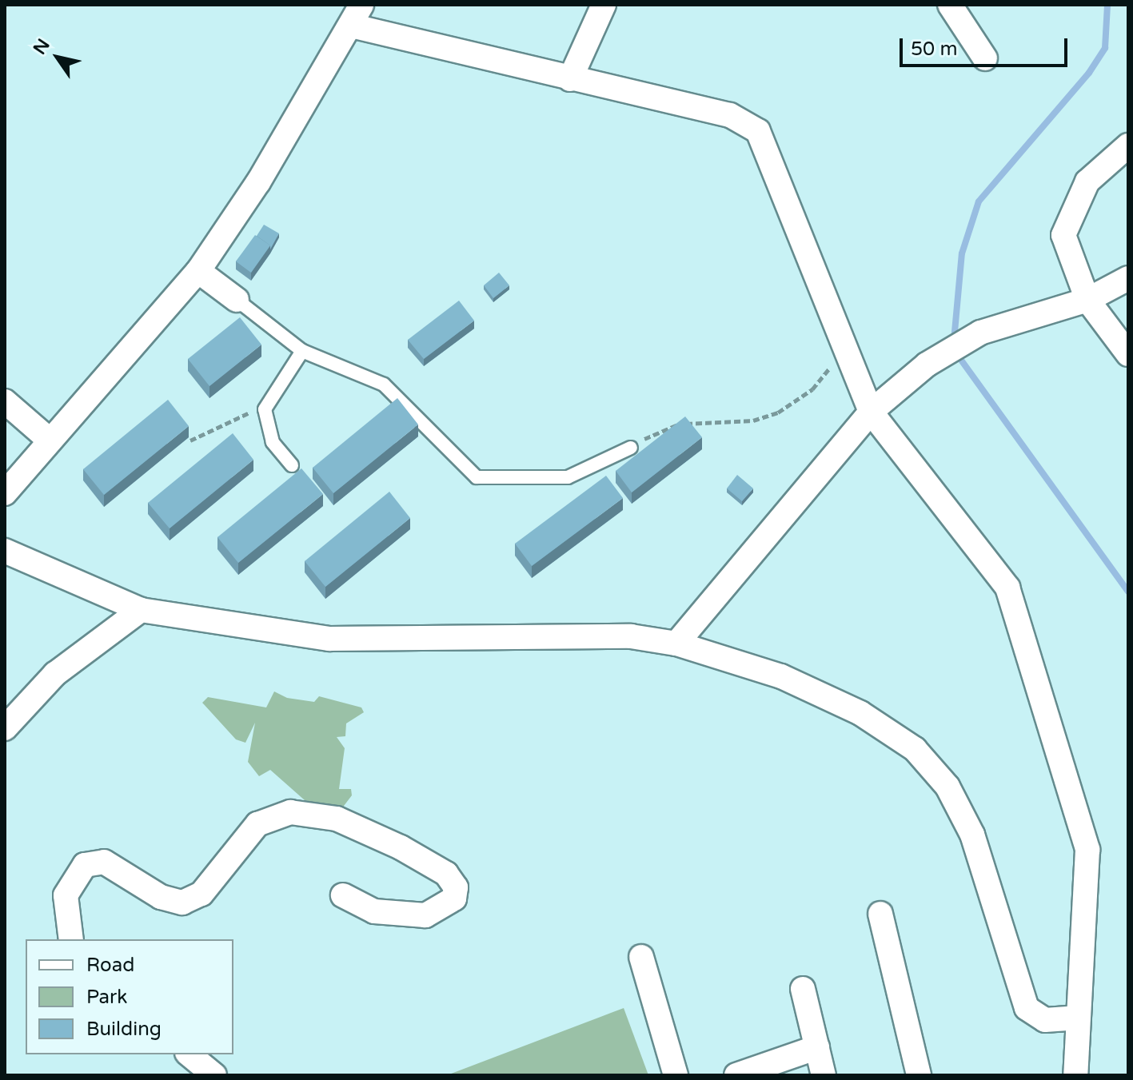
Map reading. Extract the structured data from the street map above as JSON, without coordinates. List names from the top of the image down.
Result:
{
  "legend": ["Road", "Park", "Building"],
  "scale_bar": "50 m",
  "north": "top left"
}
